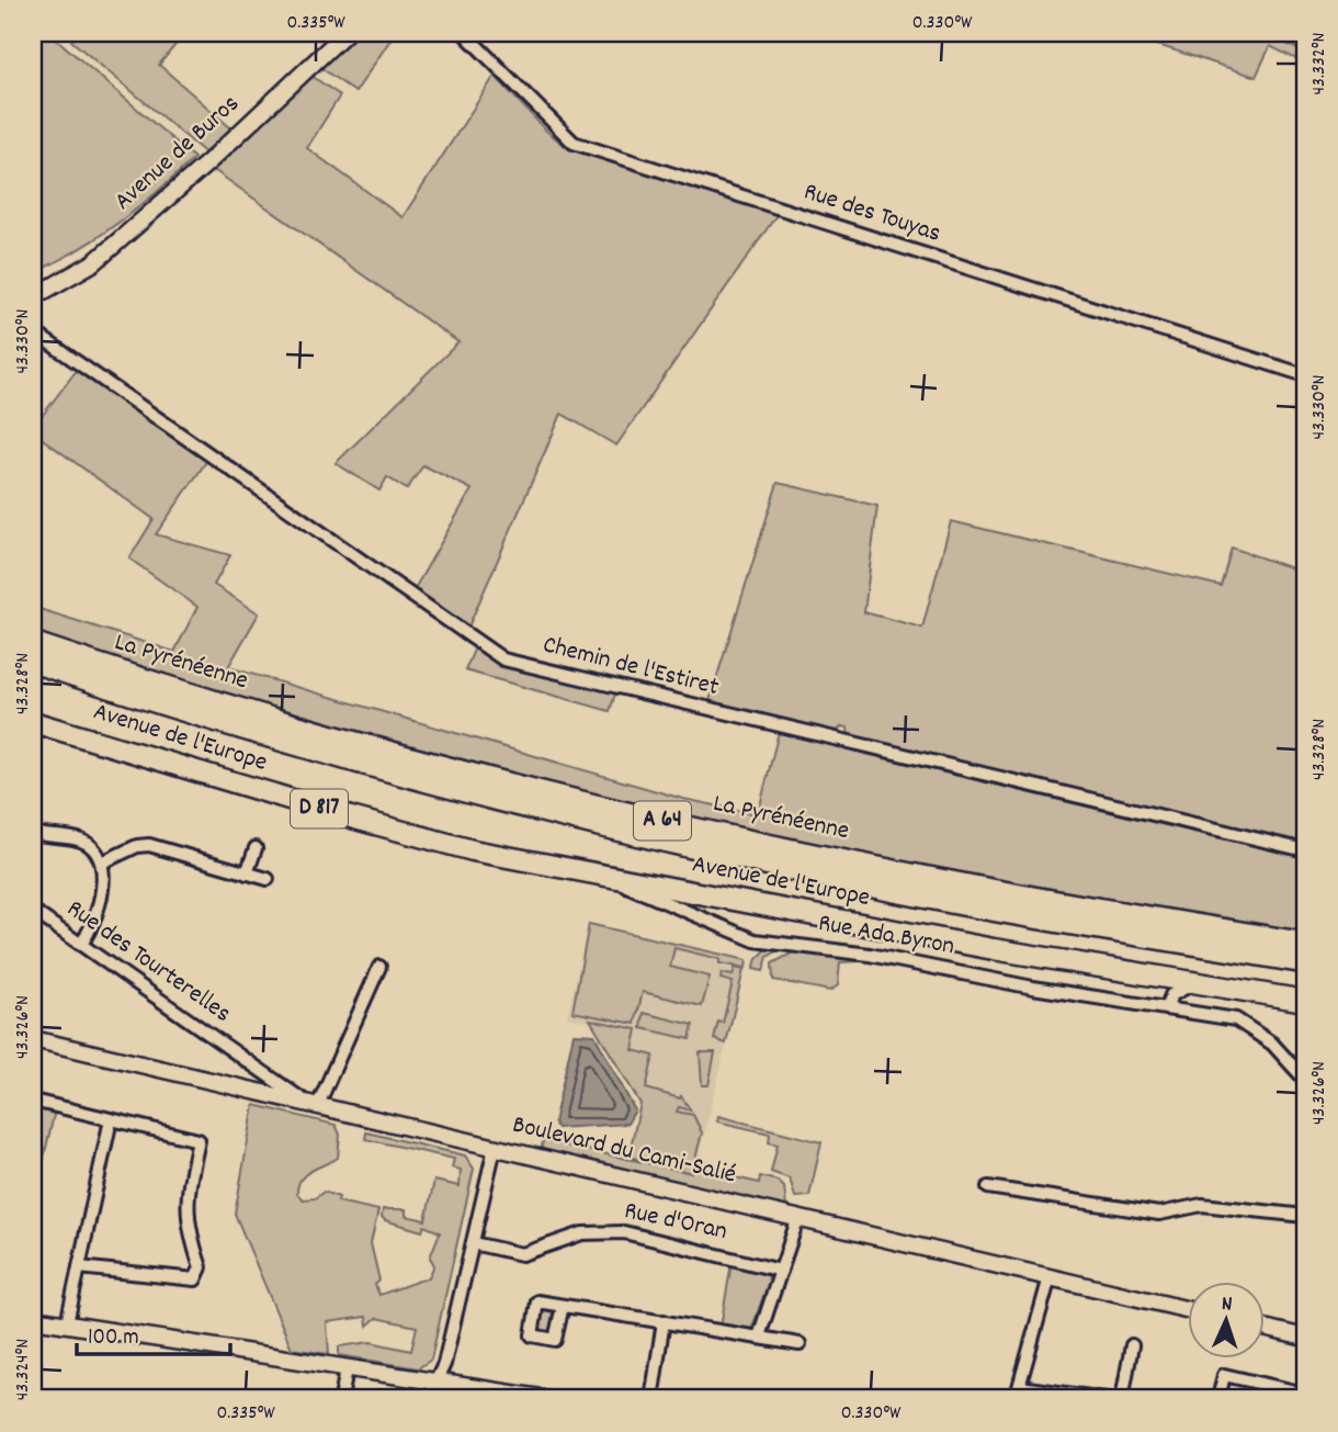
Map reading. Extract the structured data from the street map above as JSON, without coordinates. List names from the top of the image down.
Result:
{
  "streets": {
    "highway": ["La Pyrénéenne", "A 64"],
    "main road": ["Avenue de l'Europe", "D 817"],
    "street": [
      "Avenue de Buros",
      "Rue des Touyas",
      "Chemin de l'Estiret",
      "Rue Ada Byron",
      "Rue des Tourterelles",
      "Boulevard du Cami-Salié",
      "Rue d'Oran"
    ]
  },
  "crossings": [
    ["Avenue de l'Europe", "Rue Ada Byron"],
    ["Rue des Tourterelles", "Boulevard du Cami-Salié"]
  ],
  "scale_bar": "100 m",
  "north": "top",
  "coordinates": [
    "0.335°W",
    "0.330°W",
    "43.332°N",
    "43.330°N",
    "43.328°N",
    "43.326°N",
    "43.324°N"
  ]
}
